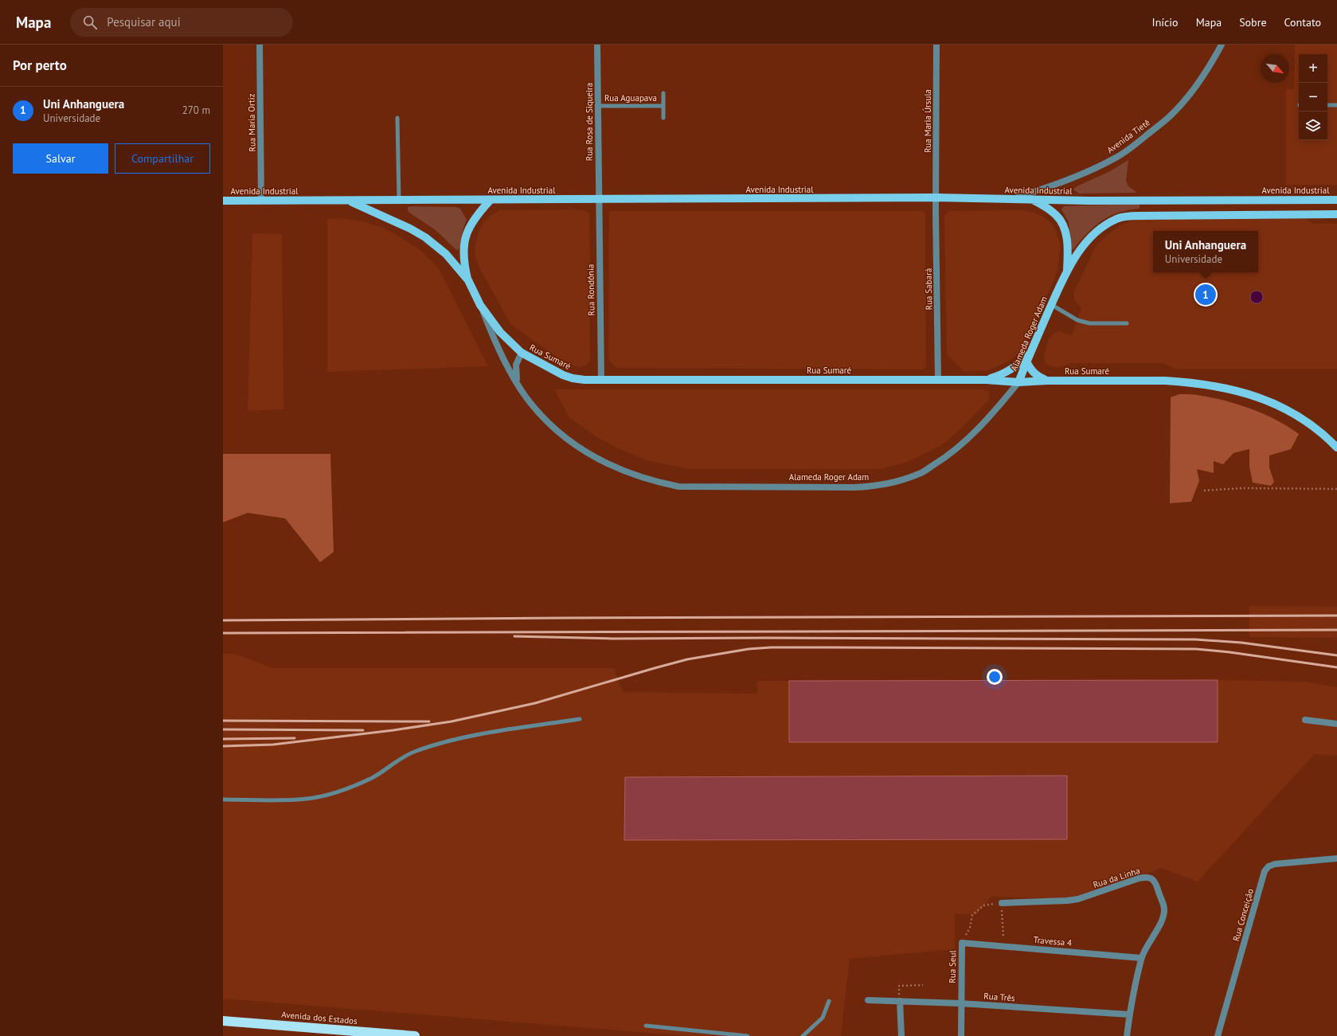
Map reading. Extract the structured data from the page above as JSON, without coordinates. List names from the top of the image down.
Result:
{
  "streets": {
    "highway": ["Avenida dos Estados"],
    "main road": ["Avenida Industrial", "Alameda Roger Adam", "Rua Sumaré"],
    "street": [
      "Rua Maria Úrsula",
      "Rua Rosa de Siqueira",
      "Rua Maria Ortiz",
      "Avenida Tietê",
      "Rua Sabará",
      "Rua Rondônia",
      "Rua da Linha",
      "Rua Conceição",
      "Travessa 4",
      "Rua Seul",
      "Rua Três"
    ],
    "lane": ["Rua Aguapava"]
  },
  "crossings": [
    ["Rua Aguapava", "Rua Rosa de Siqueira"],
    ["Rua Maria Úrsula", "Avenida Industrial"],
    ["Rua Maria Úrsula", "Rua Sabará"],
    ["Rua Rosa de Siqueira", "Avenida Industrial"],
    ["Rua Rosa de Siqueira", "Rua Rondônia"],
    ["Rua Maria Ortiz", "Avenida Industrial"],
    ["Avenida Tietê", "Avenida Industrial"],
    ["Avenida Industrial", "Rua Sabará"],
    ["Avenida Industrial", "Rua Rondônia"],
    ["Avenida Industrial", "Alameda Roger Adam"],
    ["Avenida Industrial", "Rua Sumaré"],
    ["Rua Sabará", "Rua Sumaré"],
    ["Rua Rondônia", "Rua Sumaré"],
    ["Alameda Roger Adam", "Rua Sumaré"],
    ["Rua da Linha", "Travessa 4"],
    ["Rua da Linha", "Rua Seul"],
    ["Rua da Linha", "Rua Três"],
    ["Travessa 4", "Rua Seul"],
    ["Rua Seul", "Rua Três"]
  ],
  "north": "bottom right",
  "page": {
    "header": "Mapa",
    "search": "Pesquisar aqui",
    "nav": [
      "Início",
      "Mapa",
      "Sobre",
      "Contato"
    ],
    "heading": "Por perto",
    "map_buttons": ["+", "−"],
    "list": [
      {
        "mark": "1",
        "name": "Uni Anhanguera",
        "note": "Universidade",
        "value": "270 m"
      }
    ],
    "buttons": ["Salvar", "Compartilhar"],
    "popup": ["Uni Anhanguera", "Universidade"],
    "pins": "1"
  }
}
